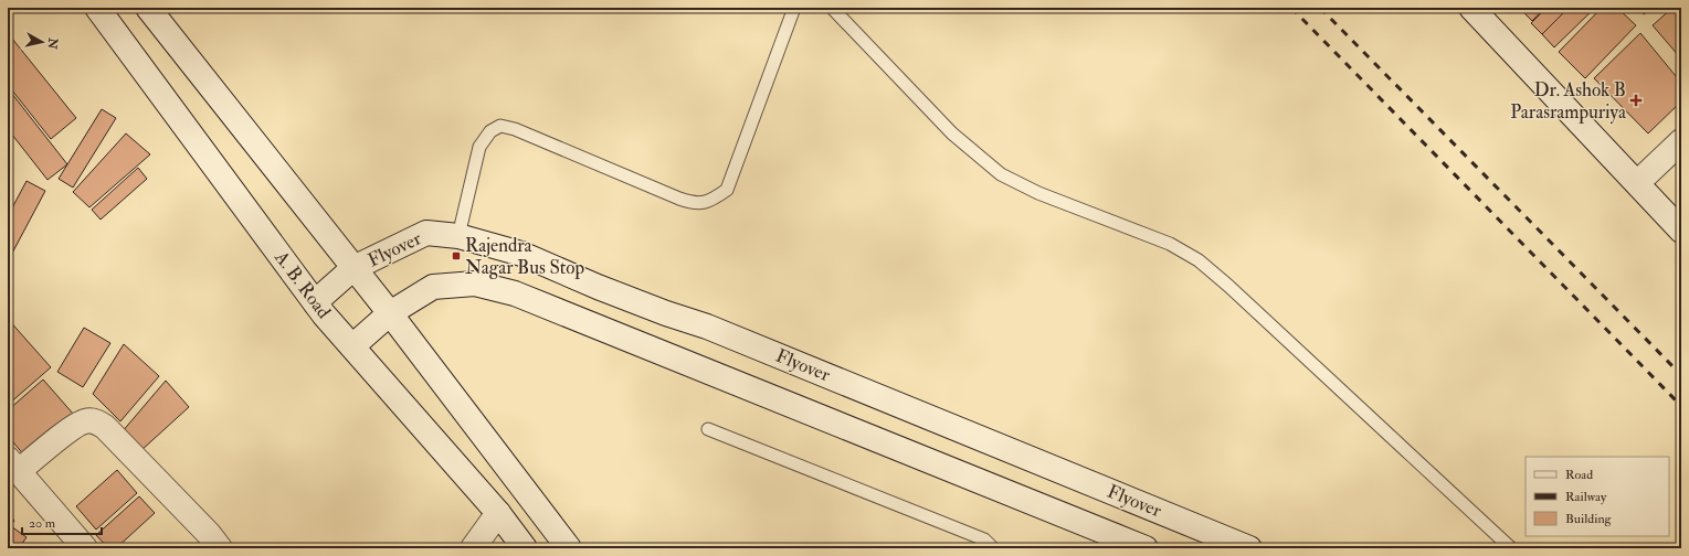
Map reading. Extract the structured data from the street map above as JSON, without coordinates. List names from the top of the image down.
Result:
{
  "streets": {
    "main road": ["Flyover", "A. B. Road"]
  },
  "crossings": [
    ["Flyover", "A. B. Road"]
  ],
  "places": {
    "health": ["Dr. Ashok B Parasrampuriya"],
    "transit": ["Rajendra Nagar Bus Stop"]
  },
  "legend": ["Road", "Railway", "Building"],
  "scale_bar": "20 m",
  "north": "right"
}
